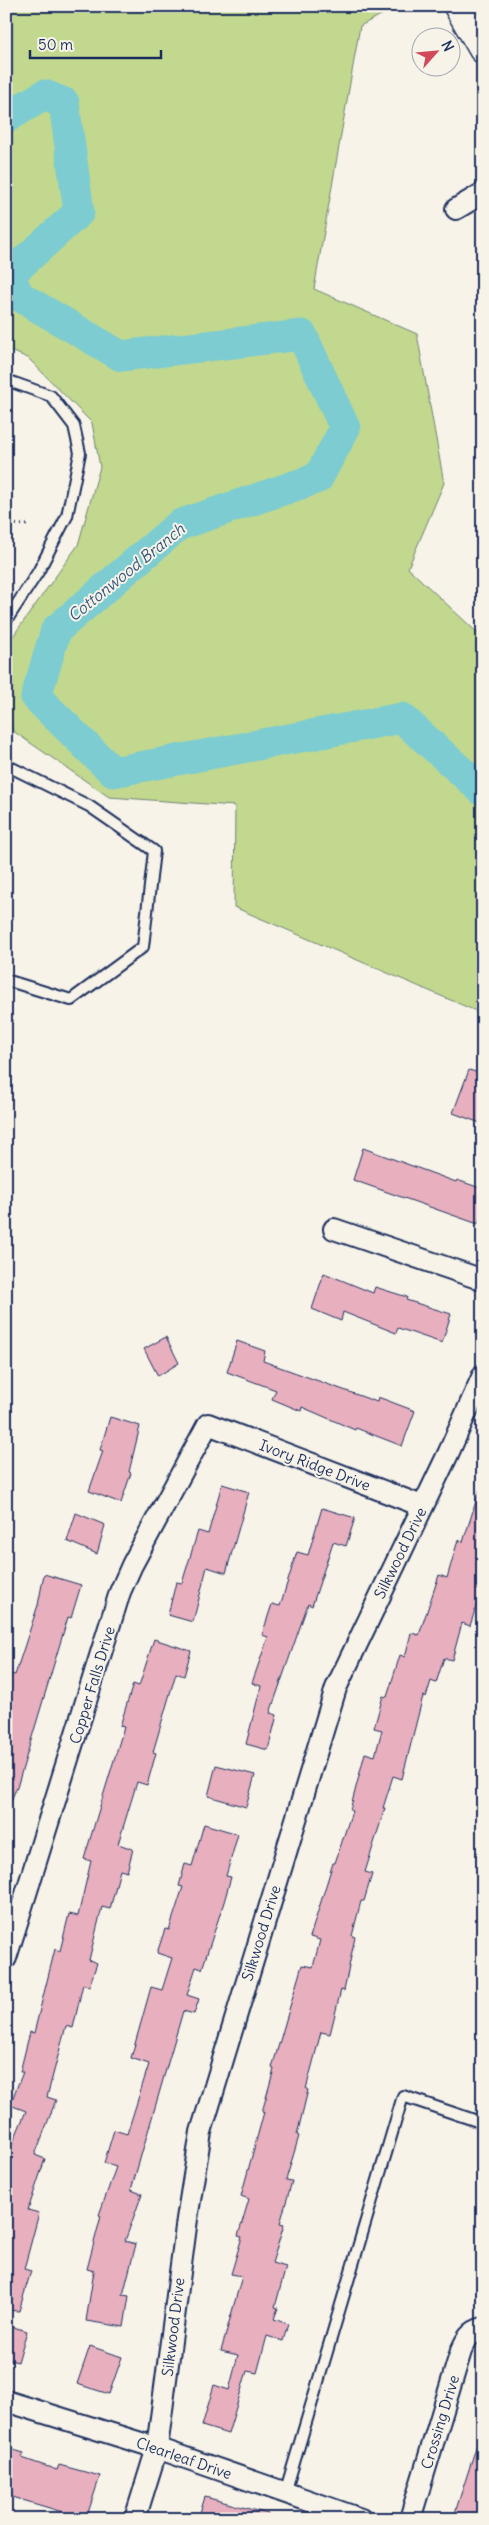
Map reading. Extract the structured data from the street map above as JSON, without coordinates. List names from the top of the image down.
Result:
{
  "streets": {
    "street": [
      "Ivory Ridge Drive",
      "Silkwood Drive",
      "Copper Falls Drive",
      "Crossing Drive",
      "Clearleaf Drive"
    ]
  },
  "crossings": [
    ["Ivory Ridge Drive", "Silkwood Drive"],
    ["Ivory Ridge Drive", "Copper Falls Drive"],
    ["Silkwood Drive", "Clearleaf Drive"]
  ],
  "water": ["Cottonwood Branch"],
  "scale_bar": "50 m",
  "north": "top right"
}
